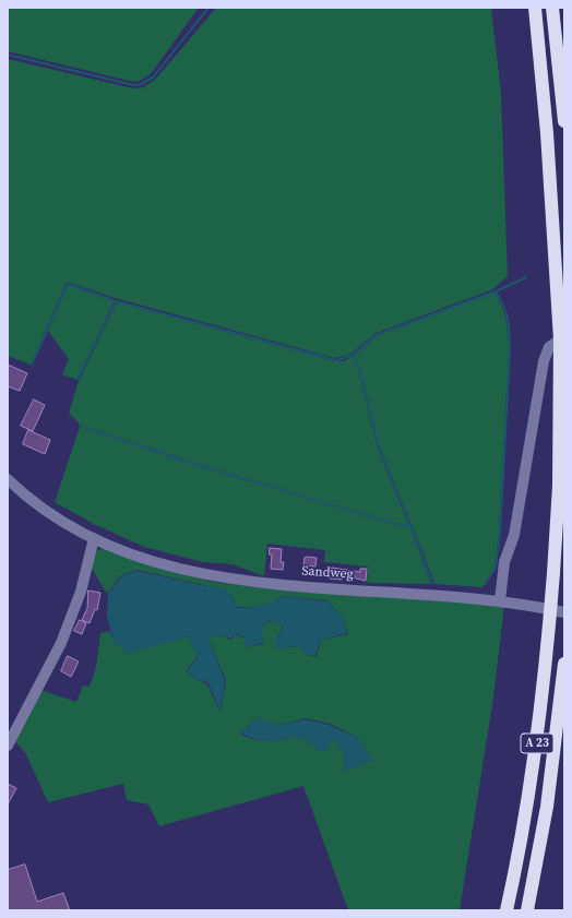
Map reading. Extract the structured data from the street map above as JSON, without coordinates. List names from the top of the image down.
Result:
{
  "streets": {
    "highway": ["A 23"],
    "street": ["Sandweg"]
  }
}
